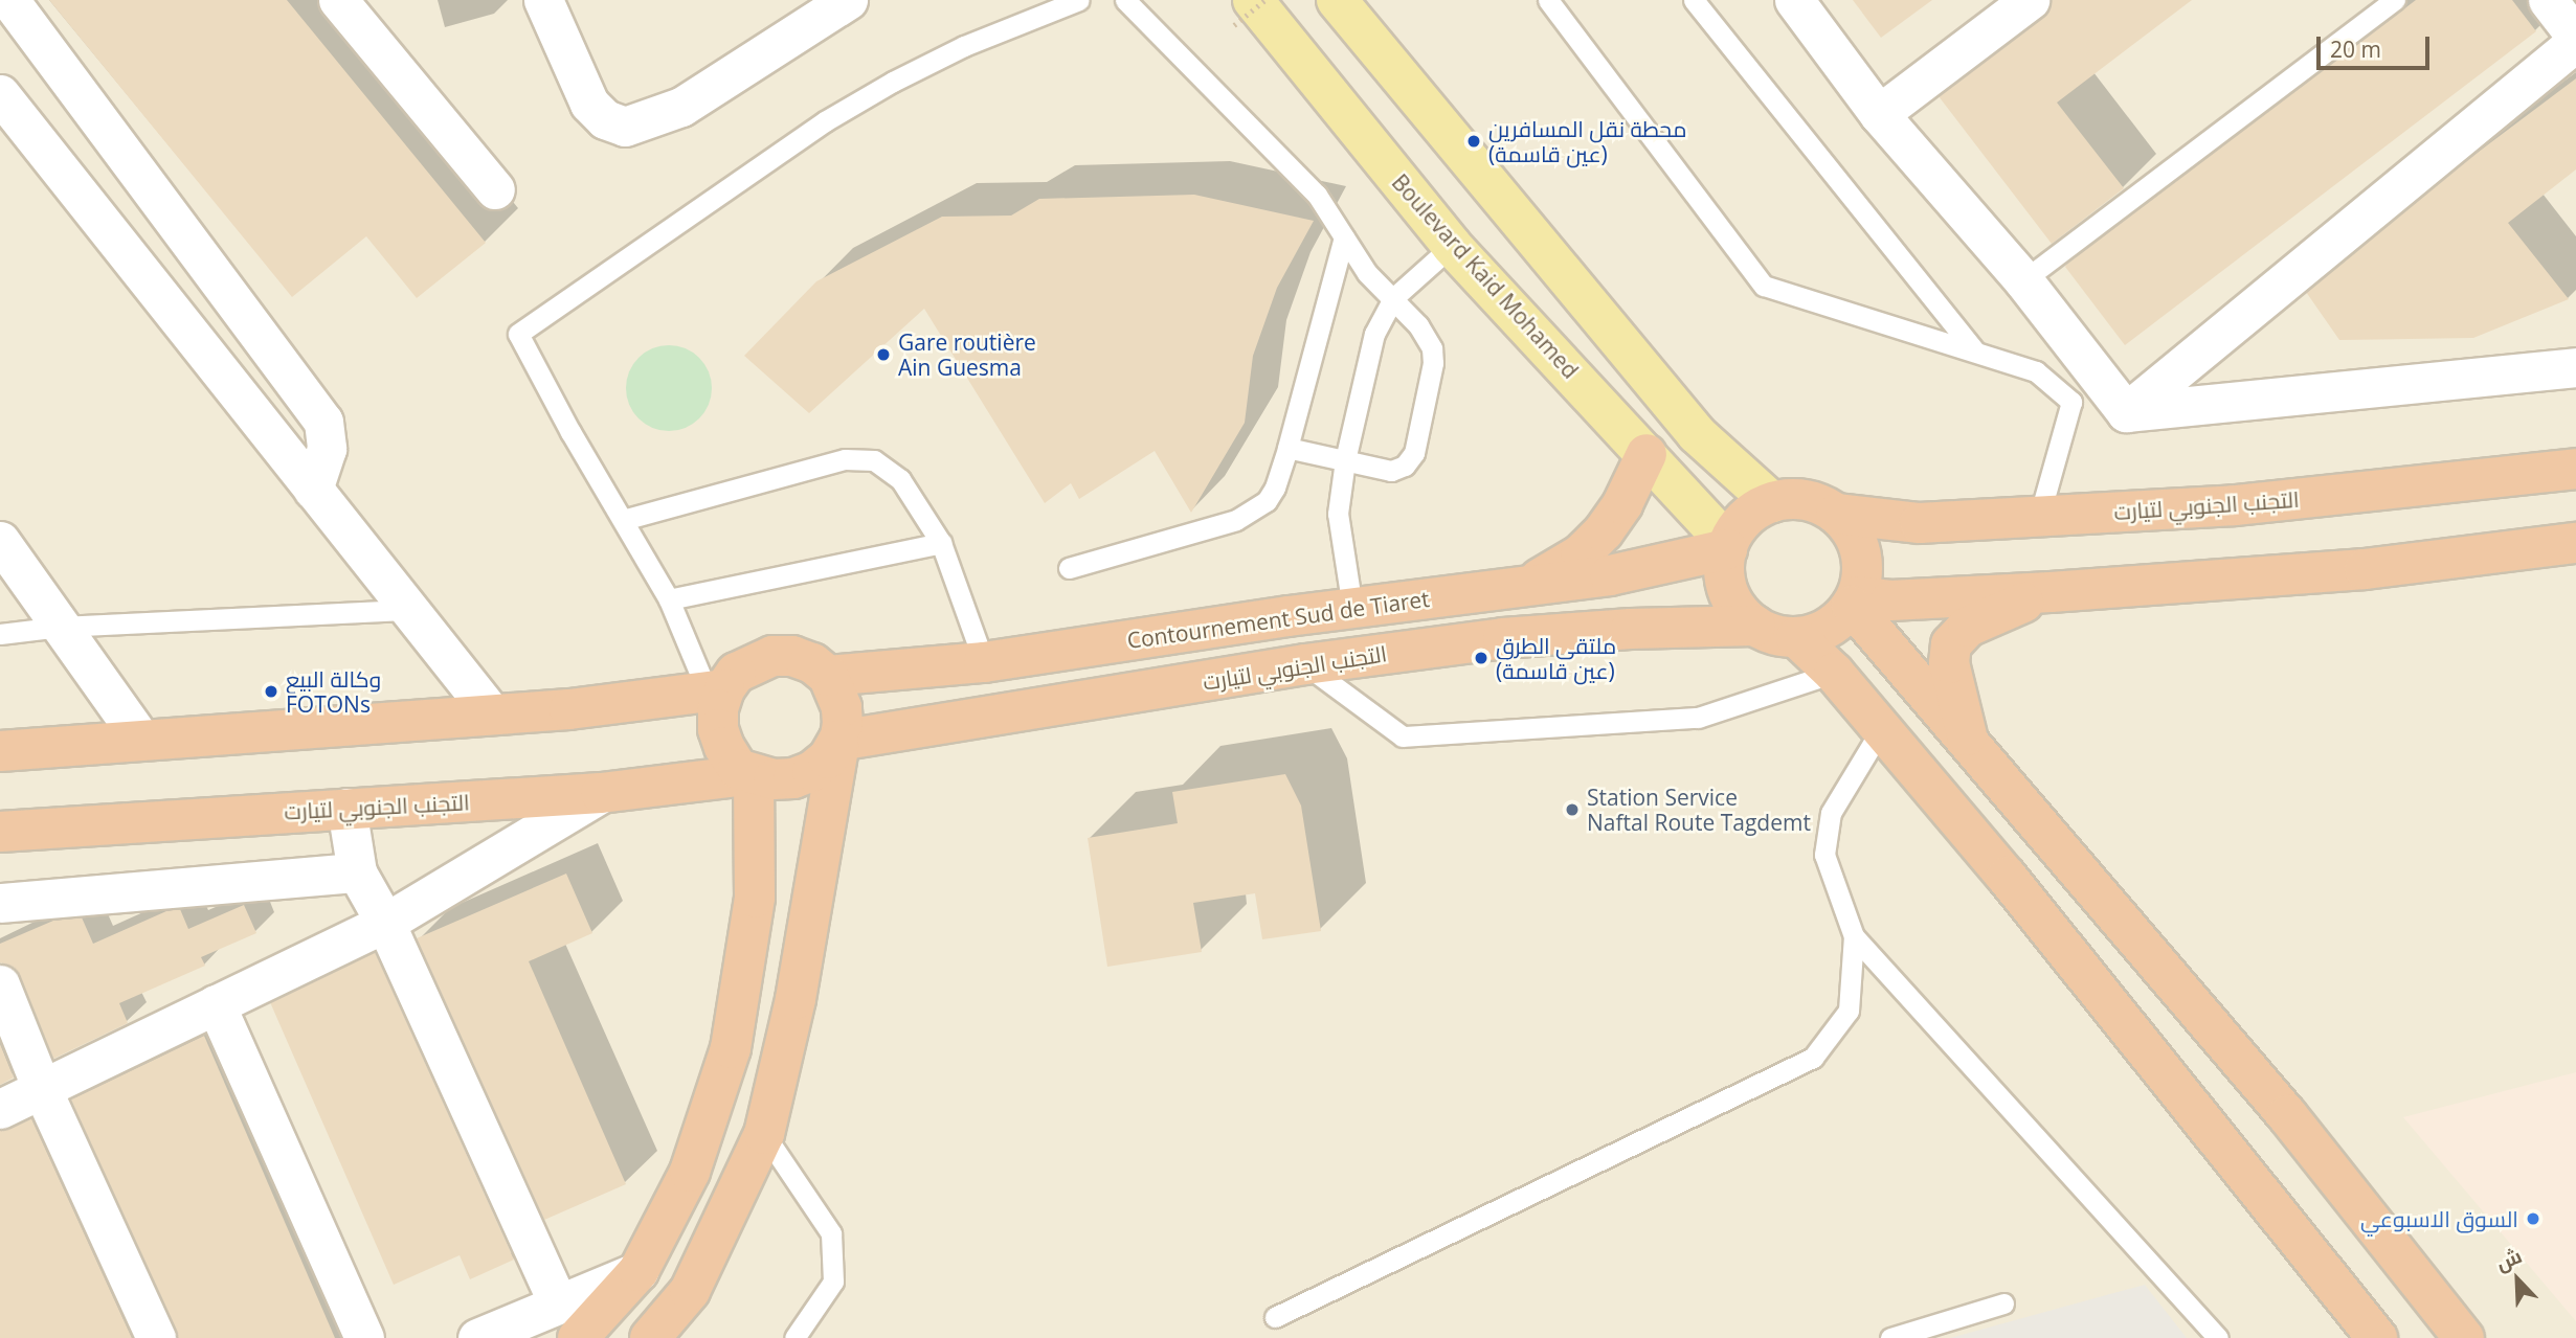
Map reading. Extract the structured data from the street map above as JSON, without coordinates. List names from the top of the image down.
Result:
{
  "streets": {
    "highway": ["التجنب الجنوبي لتيارت", "Contournement Sud de Tiaret"],
    "main road": ["Boulevard Kaid Mohamed"]
  },
  "crossings": [
    ["Boulevard Kaid Mohamed", "التجنب الجنوبي لتيارت"],
    ["Boulevard Kaid Mohamed", "Contournement Sud de Tiaret"],
    ["التجنب الجنوبي لتيارت", "Contournement Sud de Tiaret"]
  ],
  "places": [
    "محطة نقل المسافرين (عين قاسمة)",
    "Gare routière Ain Guesma",
    "ملتقى الطرق (عين قاسمة)",
    "وكالة البيع FOTONs",
    "Station Service Naftal Route Tagdemt",
    "السوق الاسبوعي"
  ],
  "scale_bar": "20 m",
  "north": "top left"
}
